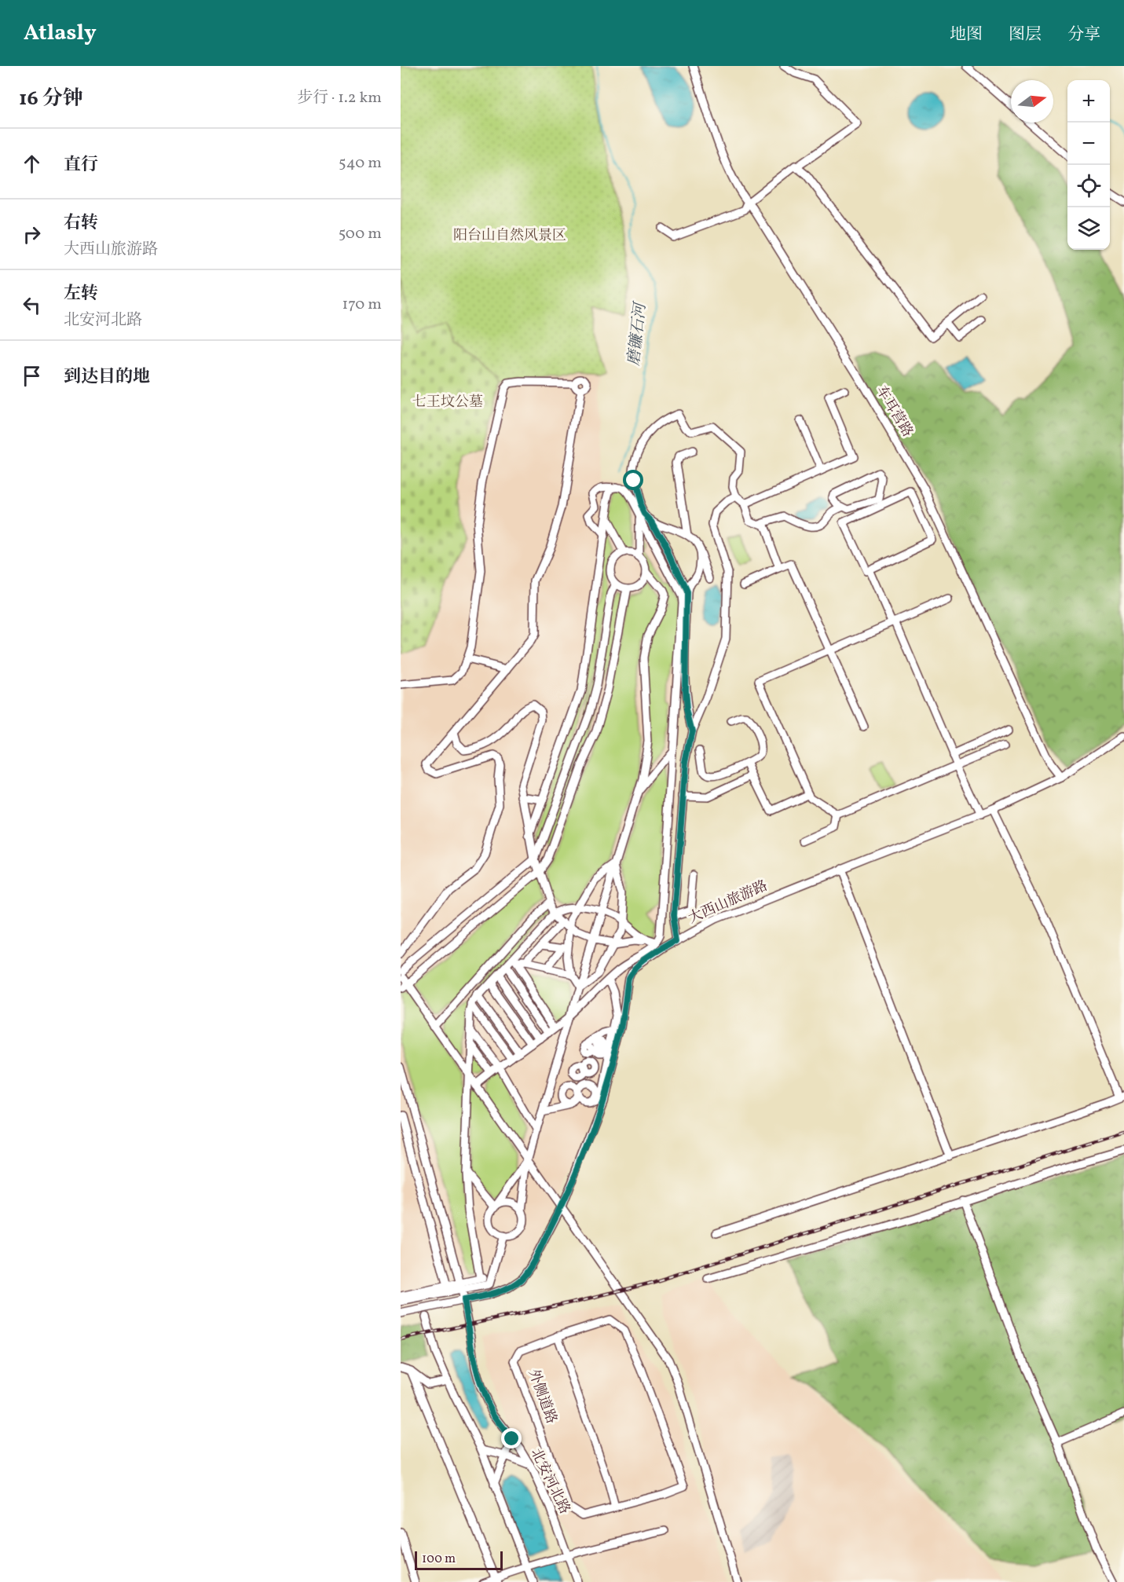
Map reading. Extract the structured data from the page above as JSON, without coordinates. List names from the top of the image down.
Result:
{
  "streets": {
    "street": [
      "车耳营路",
      "大西山旅游路",
      "外侧道路",
      "北安河北路"
    ]
  },
  "crossings": [
    ["车耳营路", "大西山旅游路"],
    ["大西山旅游路", "北安河北路"]
  ],
  "water": ["磨镰石河"],
  "parks": ["阳台山自然风景区", "七王坟公墓"],
  "scale_bar": "100 m",
  "north": "right",
  "page": {
    "header": "Atlasly",
    "nav": ["地图", "图层", "分享"],
    "heading": ["16 分钟", "步行 · 1.2 km"],
    "map_buttons": ["+", "−"],
    "list": [
      ["直行", "540 m"],
      ["右转", "大西山旅游路", "500 m"],
      ["左转", "北安河北路", "170 m"],
      "到达目的地"
    ],
    "scale": "100 m"
  }
}
